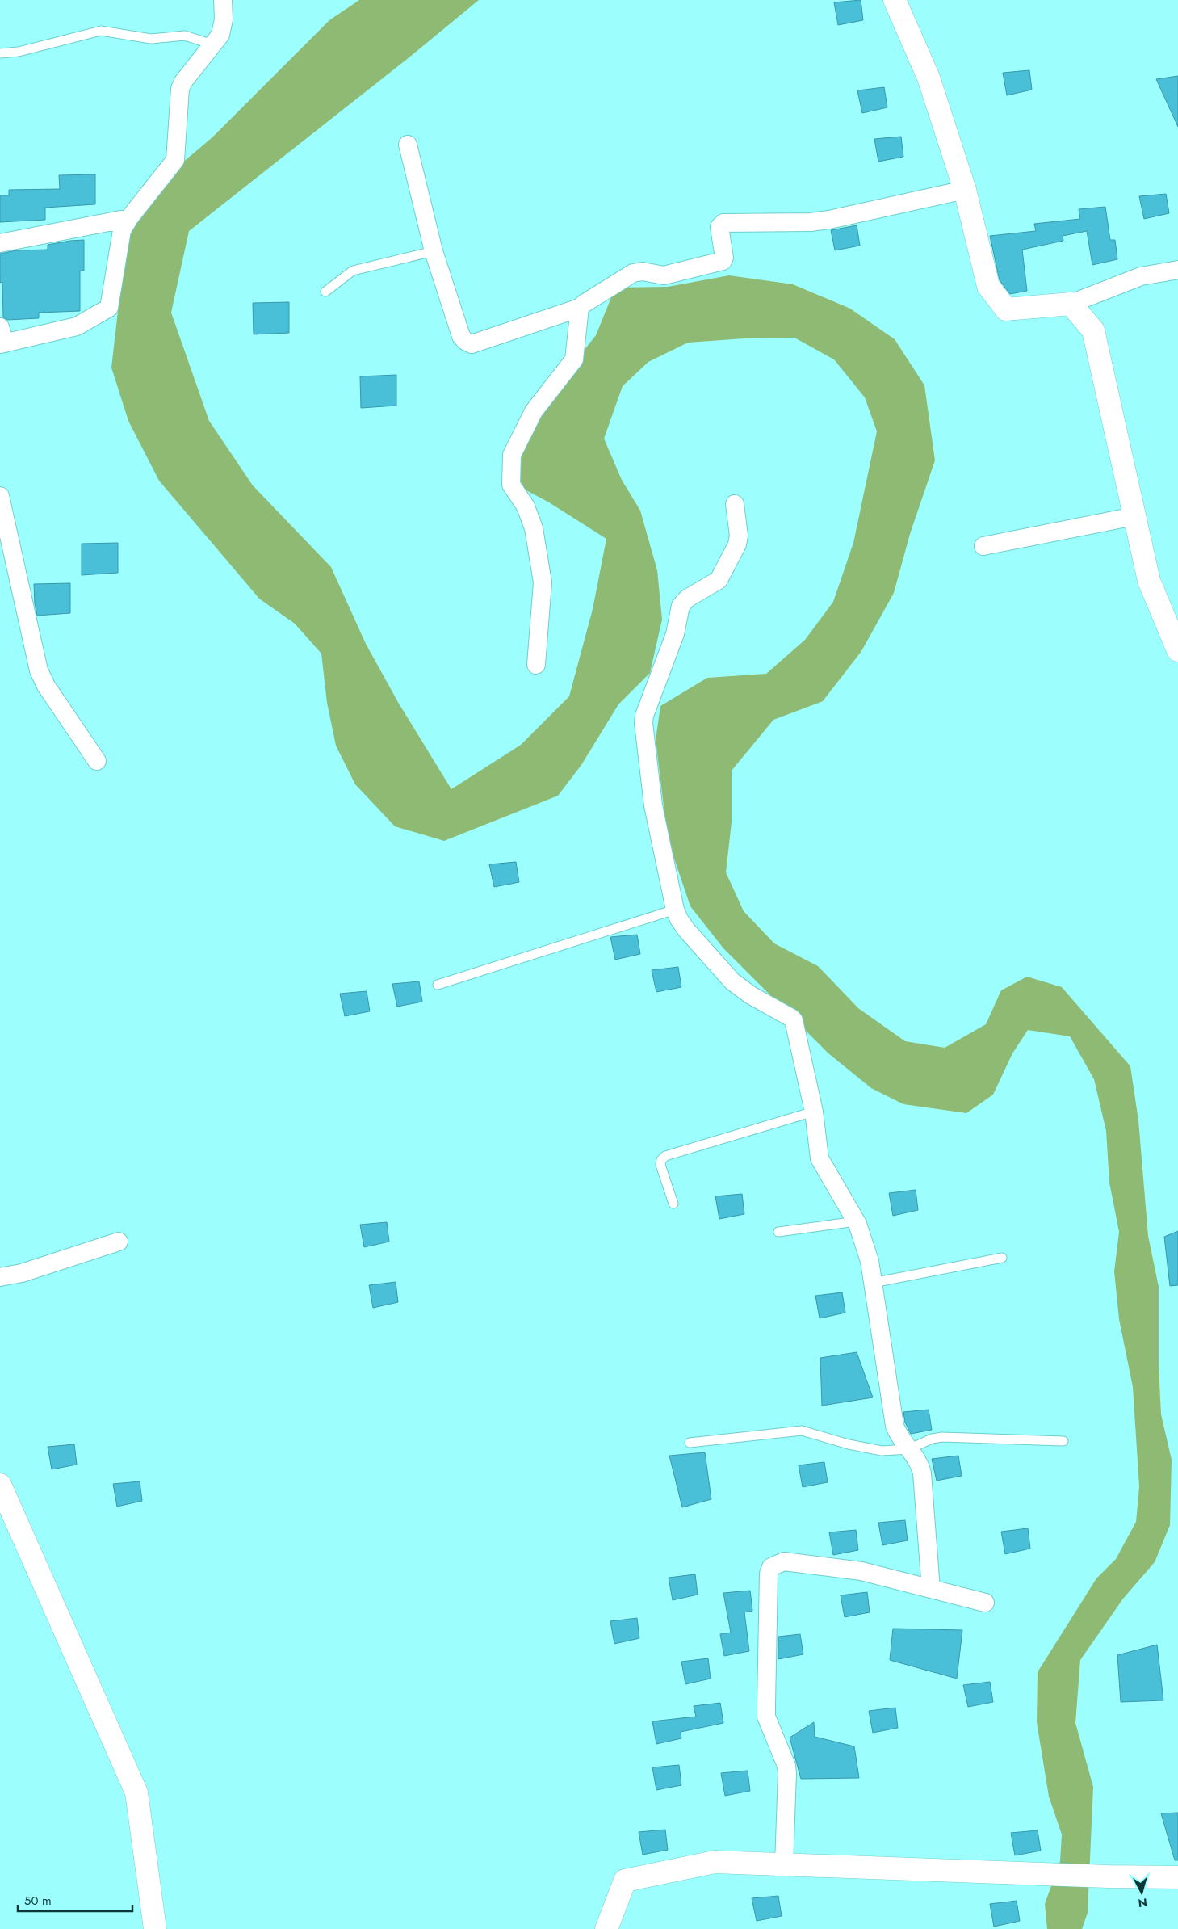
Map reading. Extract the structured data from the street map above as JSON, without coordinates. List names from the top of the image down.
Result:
{
  "scale_bar": "50 m",
  "north": "bottom"
}
